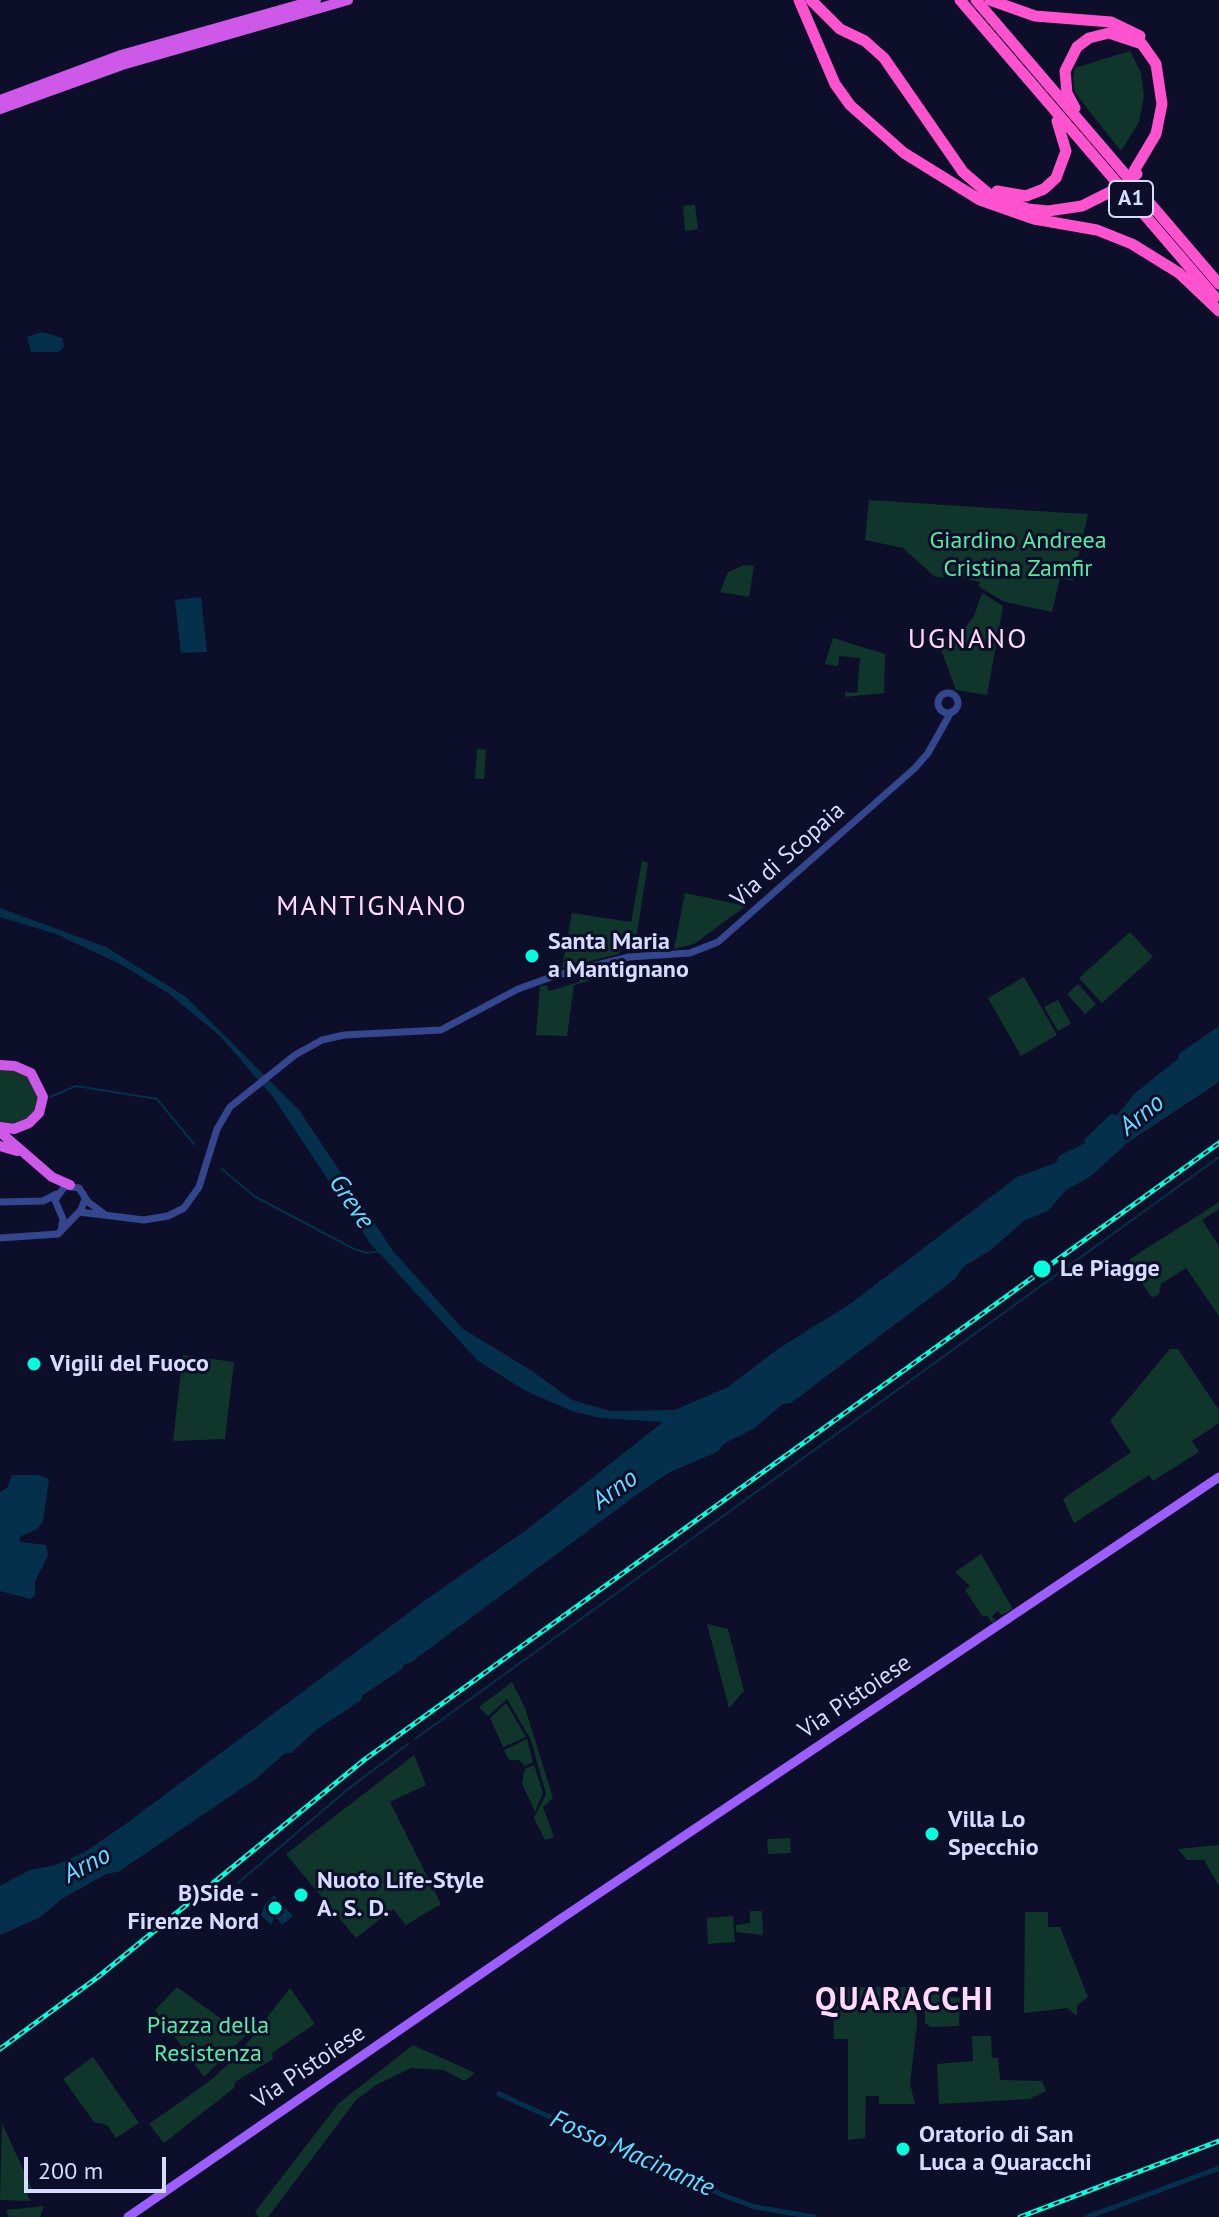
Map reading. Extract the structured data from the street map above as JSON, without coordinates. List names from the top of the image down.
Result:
{
  "streets": {
    "highway": ["A1"],
    "main road": ["Via Pistoiese"],
    "street": ["Via di Scopaia"]
  },
  "districts": ["UGNANO", "MANTIGNANO", "QUARACCHI"],
  "water": ["Arno", "Greve", "Fosso Macinante"],
  "parks": ["Giardino Andreea Cristina Zamfir", "Piazza della Resistenza"],
  "places": [
    "Santa Maria a Mantignano",
    "Le Piagge",
    "Vigili del Fuoco",
    "Villa Lo Specchio",
    "Nuoto Life-Style A. S. D.",
    "B)Side - Firenze Nord",
    "Oratorio di San Luca a Quaracchi"
  ],
  "scale_bar": "200 m"
}
